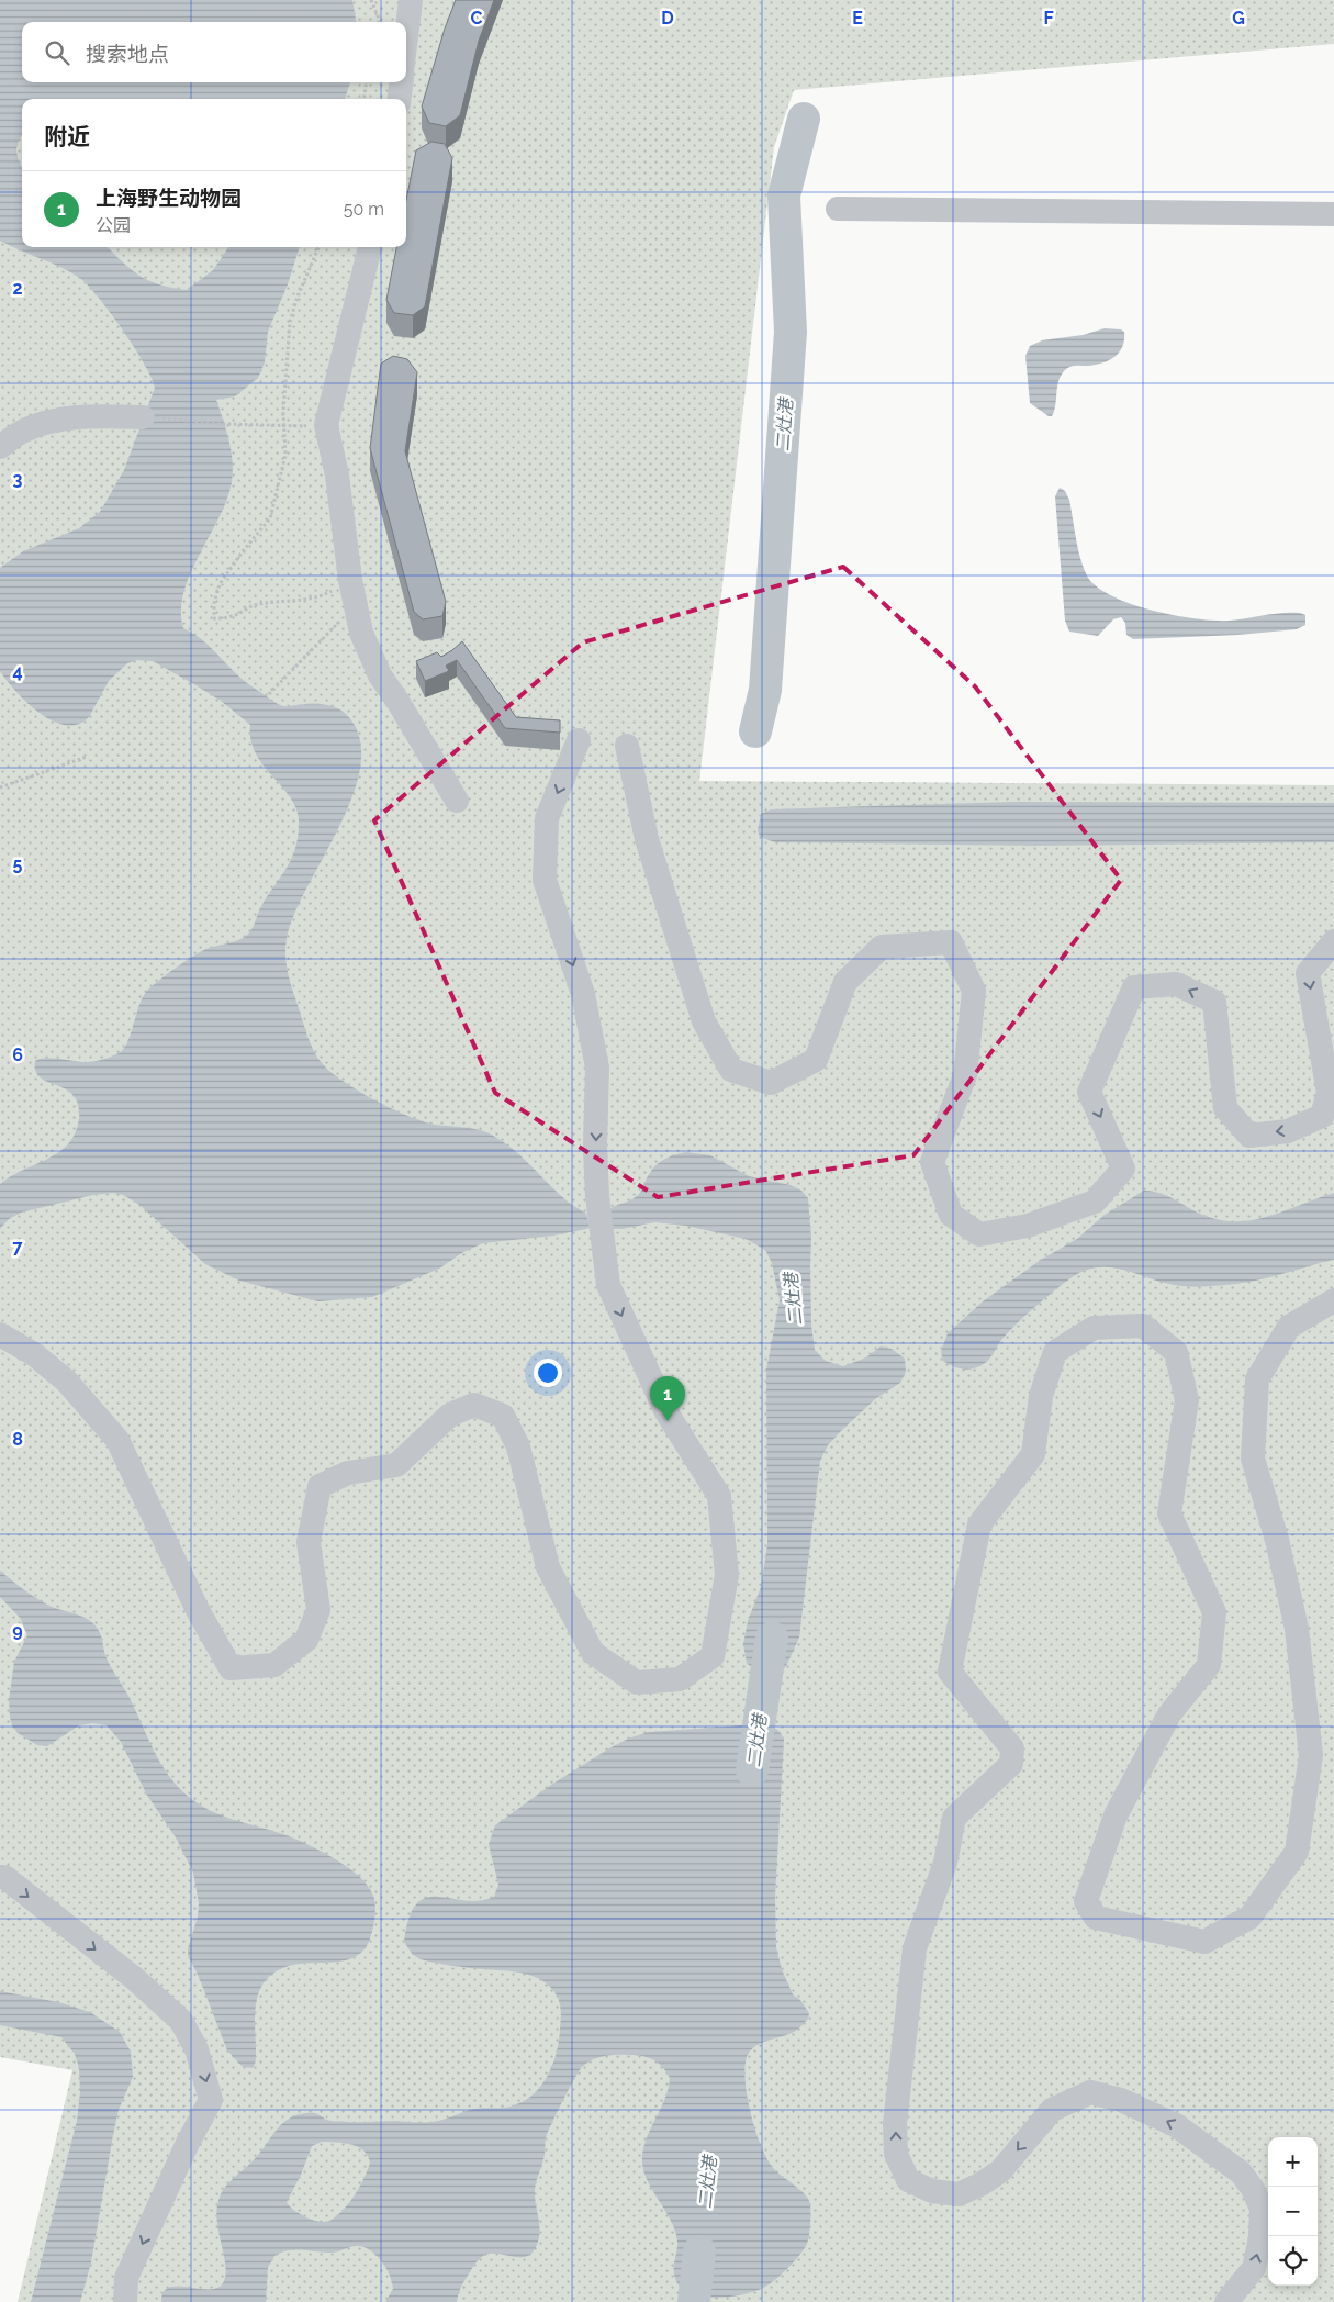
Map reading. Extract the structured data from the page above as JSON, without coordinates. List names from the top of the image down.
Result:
{
  "water": ["二灶港"],
  "page": {
    "search": "搜索地点",
    "heading": "附近",
    "list": [
      {
        "mark": "1",
        "name": "上海野生动物园",
        "note": "公园",
        "value": "50 m"
      }
    ],
    "pins": "1",
    "map_buttons": ["+", "−"]
  },
  "grid": {
    "columns": [
      "C",
      "D",
      "E",
      "F",
      "G"
    ],
    "rows": [
      "2",
      "3",
      "4",
      "5",
      "6",
      "7",
      "8",
      "9"
    ]
  }
}
